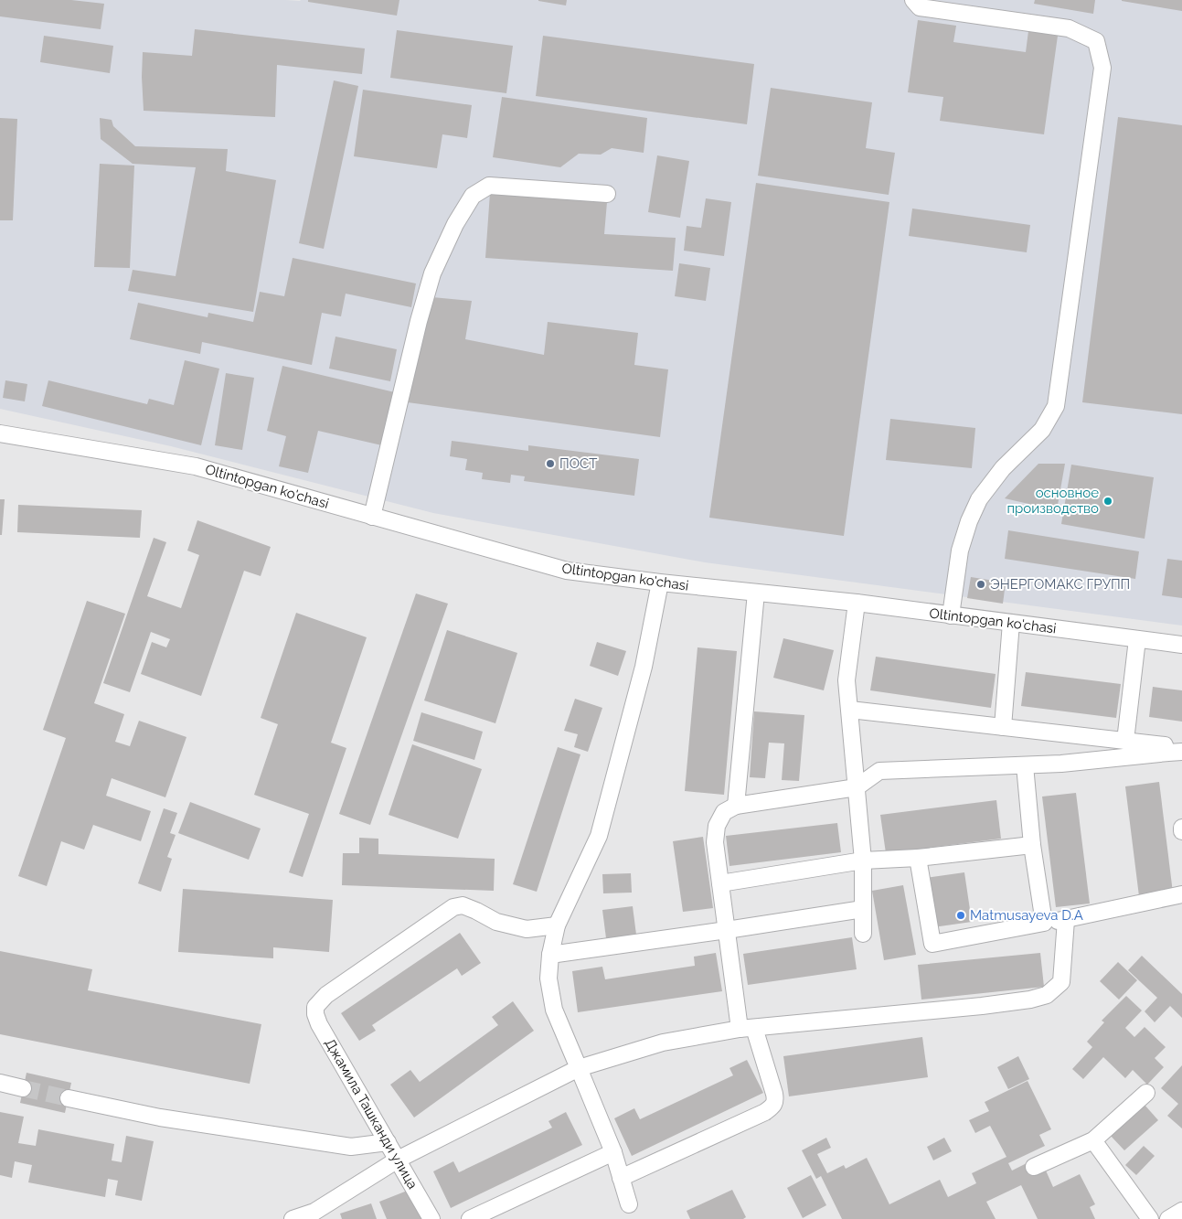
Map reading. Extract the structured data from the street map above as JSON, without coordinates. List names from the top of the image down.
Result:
{
  "streets": {
    "street": ["Oltintopgan ko'chasi", "Джамила Ташканди улица"]
  },
  "places": [
    "ПОСТ",
    "основное производство",
    "ЭНЕРГОМАКС ГРУПП",
    "Matmusayeva D.A"
  ]
}
